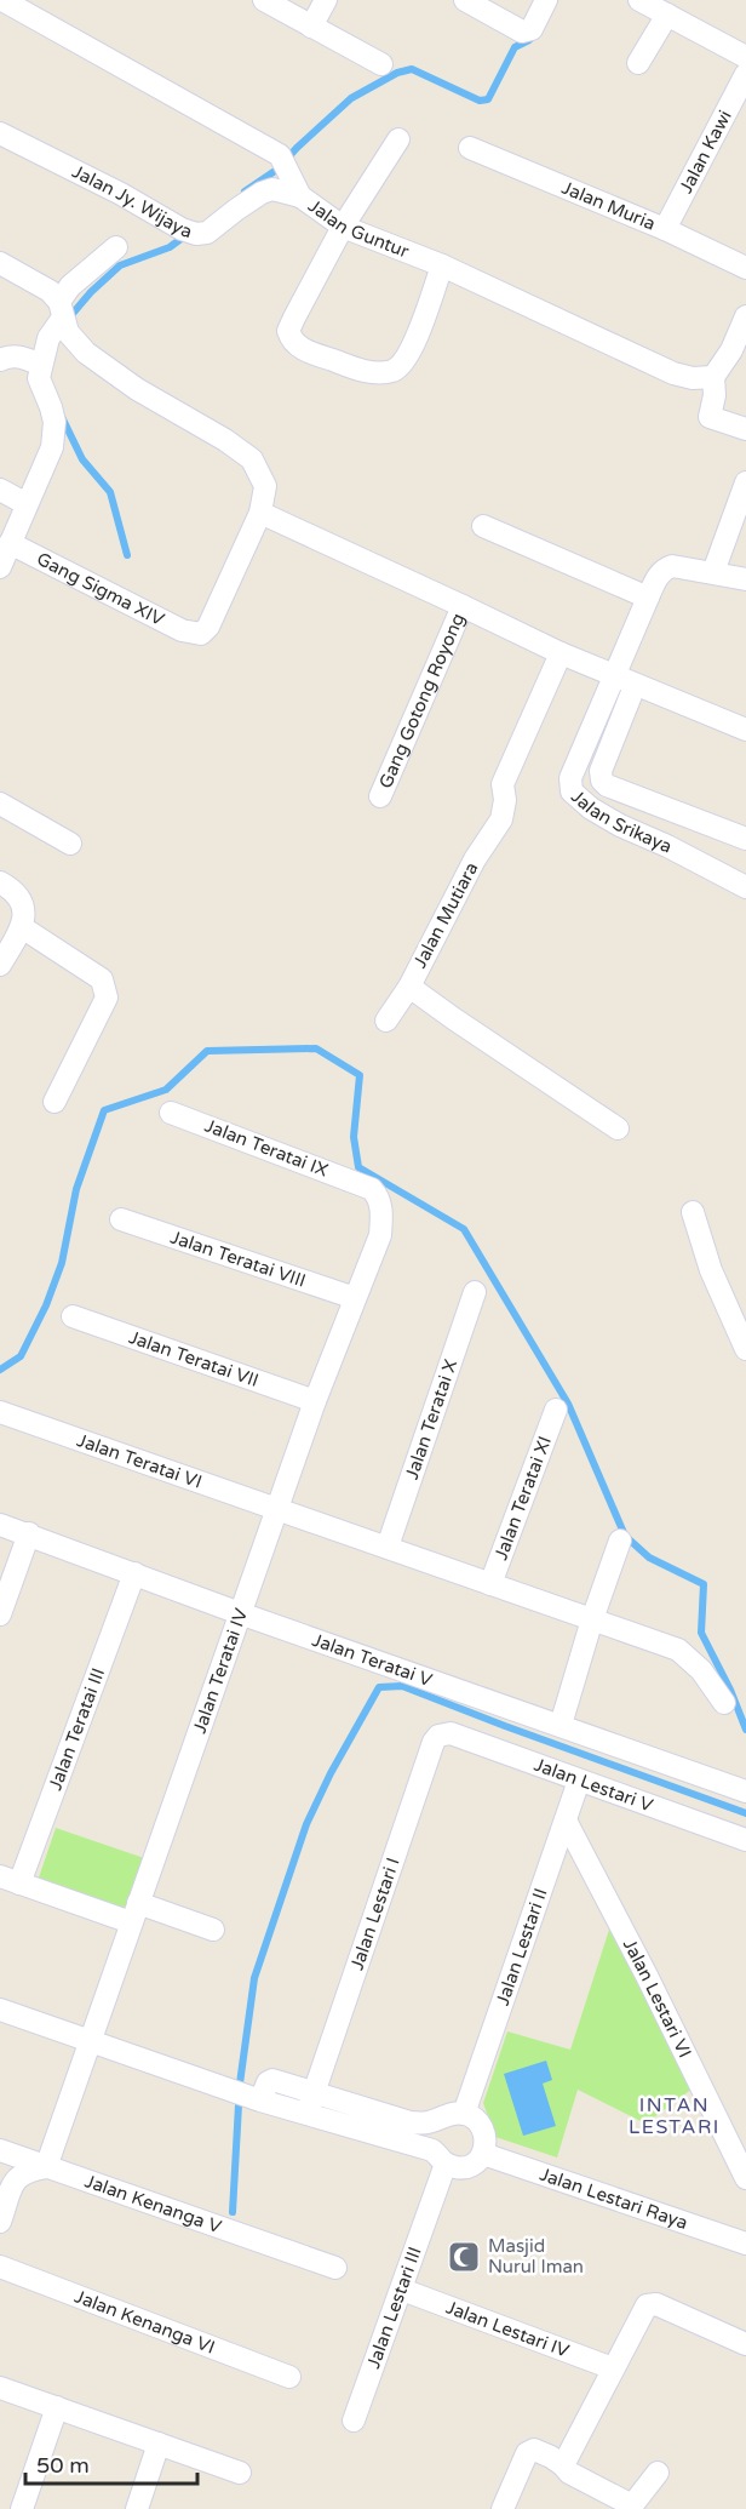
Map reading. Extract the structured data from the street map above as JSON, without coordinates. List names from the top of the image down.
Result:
{
  "streets": {
    "street": [
      "Jalan Kawi",
      "Jalan Jy. Wijaya",
      "Jalan Muria",
      "Jalan Guntur",
      "Gang Sigma XIV",
      "Gang Gotong Royong",
      "Jalan Srikaya",
      "Jalan Mutiara",
      "Jalan Teratai IX",
      "Jalan Teratai VIII",
      "Jalan Teratai VII",
      "Jalan Teratai X",
      "Jalan Teratai VI",
      "Jalan Teratai XI",
      "Jalan Teratai V",
      "Jalan Teratai IV",
      "Jalan Teratai III",
      "Jalan Lestari V",
      "Jalan Lestari I",
      "Jalan Lestari II",
      "Jalan Lestari VI",
      "Jalan Lestari Raya",
      "Jalan Kenanga V",
      "Jalan Lestari III",
      "Jalan Kenanga VI",
      "Jalan Lestari IV"
    ]
  },
  "crossings": [
    ["Jalan Kawi", "Jalan Muria"],
    ["Jalan Jy. Wijaya", "Jalan Guntur"],
    ["Jalan Teratai IX", "Jalan Teratai IV"],
    ["Jalan Teratai VIII", "Jalan Teratai IV"],
    ["Jalan Teratai VII", "Jalan Teratai IV"],
    ["Jalan Teratai X", "Jalan Teratai VI"],
    ["Jalan Teratai VI", "Jalan Teratai XI"],
    ["Jalan Teratai VI", "Jalan Teratai IV"],
    ["Jalan Teratai V", "Jalan Teratai IV"],
    ["Jalan Teratai V", "Jalan Teratai III"],
    ["Jalan Teratai IV", "Jalan Kenanga V"],
    ["Jalan Lestari V", "Jalan Lestari I"],
    ["Jalan Lestari V", "Jalan Lestari II"],
    ["Jalan Lestari II", "Jalan Lestari VI"],
    ["Jalan Lestari III", "Jalan Lestari IV"]
  ],
  "districts": ["INTAN LESTARI"],
  "places": {
    "mosque": ["Masjid Nurul Iman"]
  },
  "scale_bar": "50 m"
}
